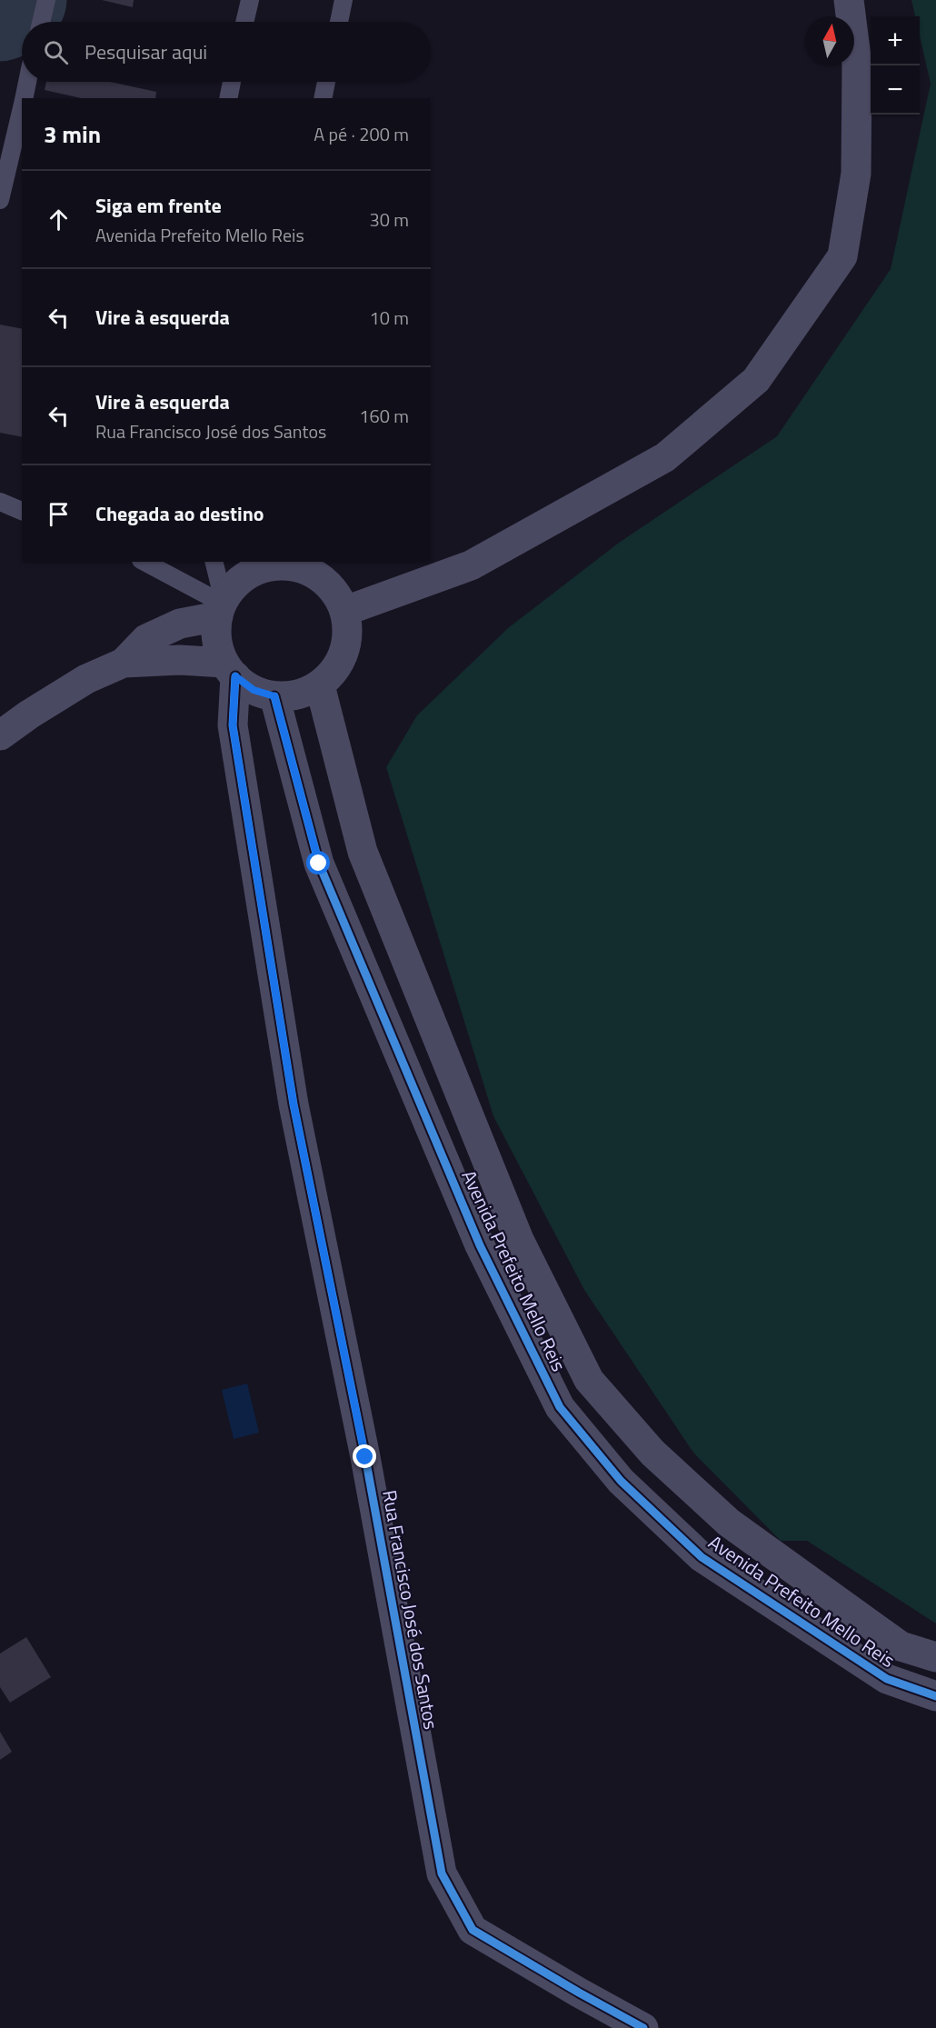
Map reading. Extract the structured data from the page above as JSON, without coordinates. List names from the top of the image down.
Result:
{
  "streets": {
    "street": ["Avenida Prefeito Mello Reis", "Rua Francisco José dos Santos"]
  },
  "crossings": [
    ["Avenida Prefeito Mello Reis", "Rua Francisco José dos Santos"]
  ],
  "north": "top",
  "page": {
    "map_buttons": ["+", "−"],
    "search": "Pesquisar aqui",
    "heading": ["3 min", "A pé · 200 m"],
    "list": [
      ["Siga em frente", "Avenida Prefeito Mello Reis", "30 m"],
      ["Vire à esquerda", "10 m"],
      ["Vire à esquerda", "Rua Francisco José dos Santos", "160 m"],
      "Chegada ao destino"
    ]
  }
}
